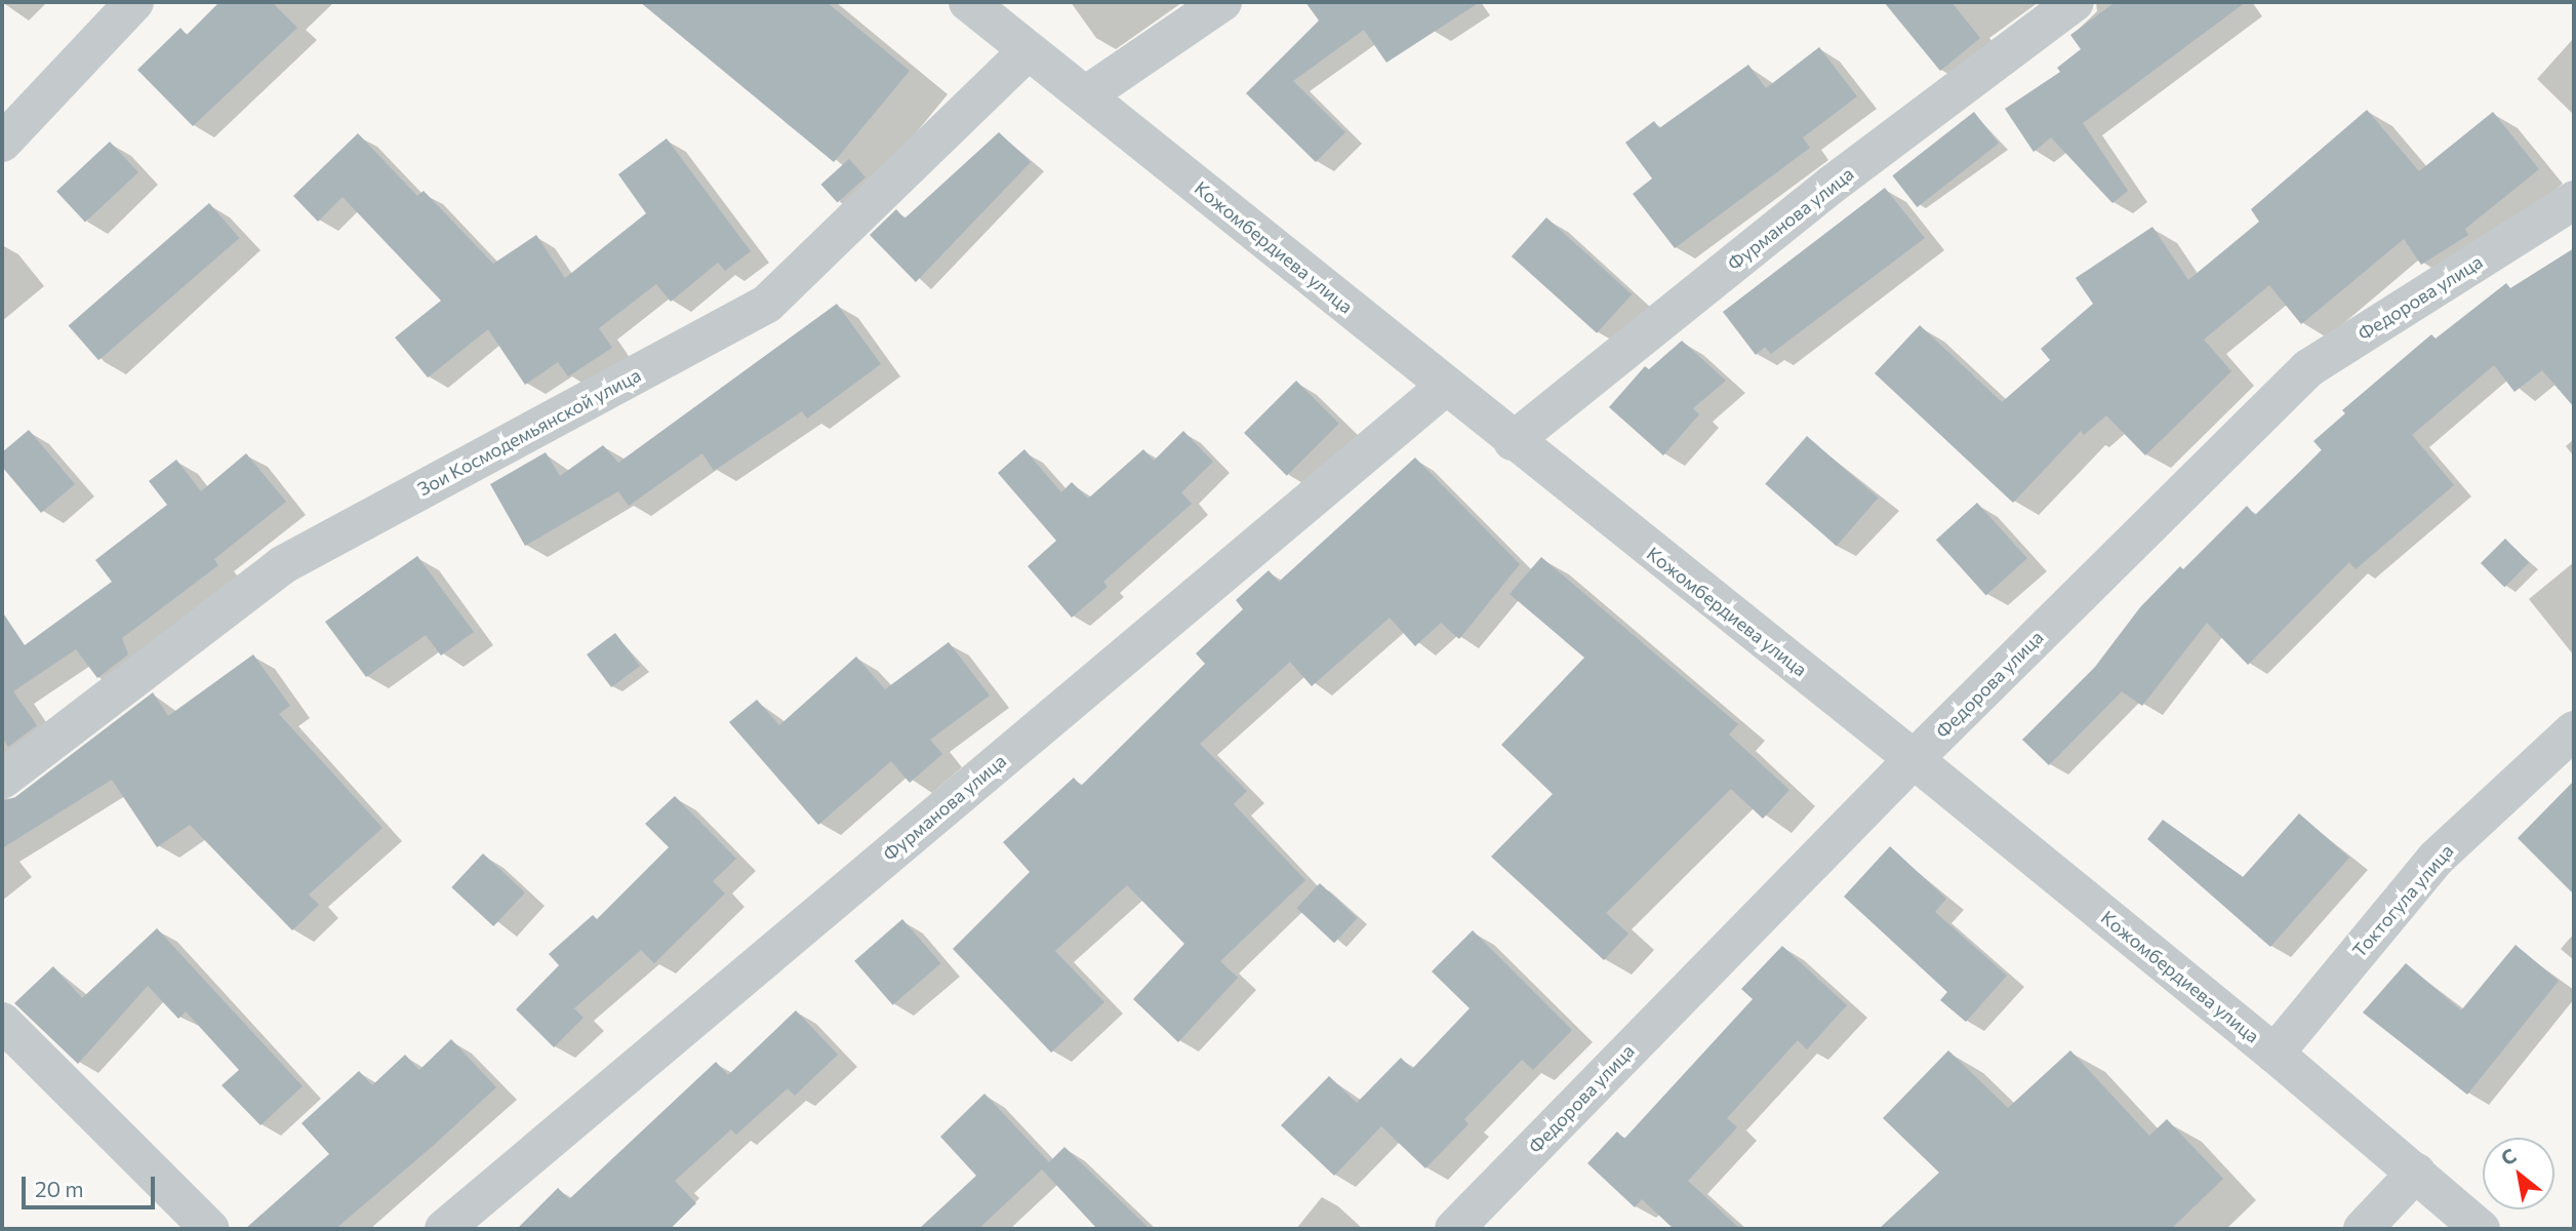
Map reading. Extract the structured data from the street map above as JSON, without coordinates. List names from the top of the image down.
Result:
{
  "streets": {
    "street": [
      "Фурманова улица",
      "Кожомбердиева улица",
      "Федорова улица",
      "Зои Космодемьянской улица",
      "Токтогула улица"
    ]
  },
  "crossings": [
    ["Фурманова улица", "Кожомбердиева улица"],
    ["Кожомбердиева улица", "Федорова улица"],
    ["Кожомбердиева улица", "Зои Космодемьянской улица"],
    ["Кожомбердиева улица", "Токтогула улица"]
  ],
  "scale_bar": "20 m",
  "north": "top left"
}
